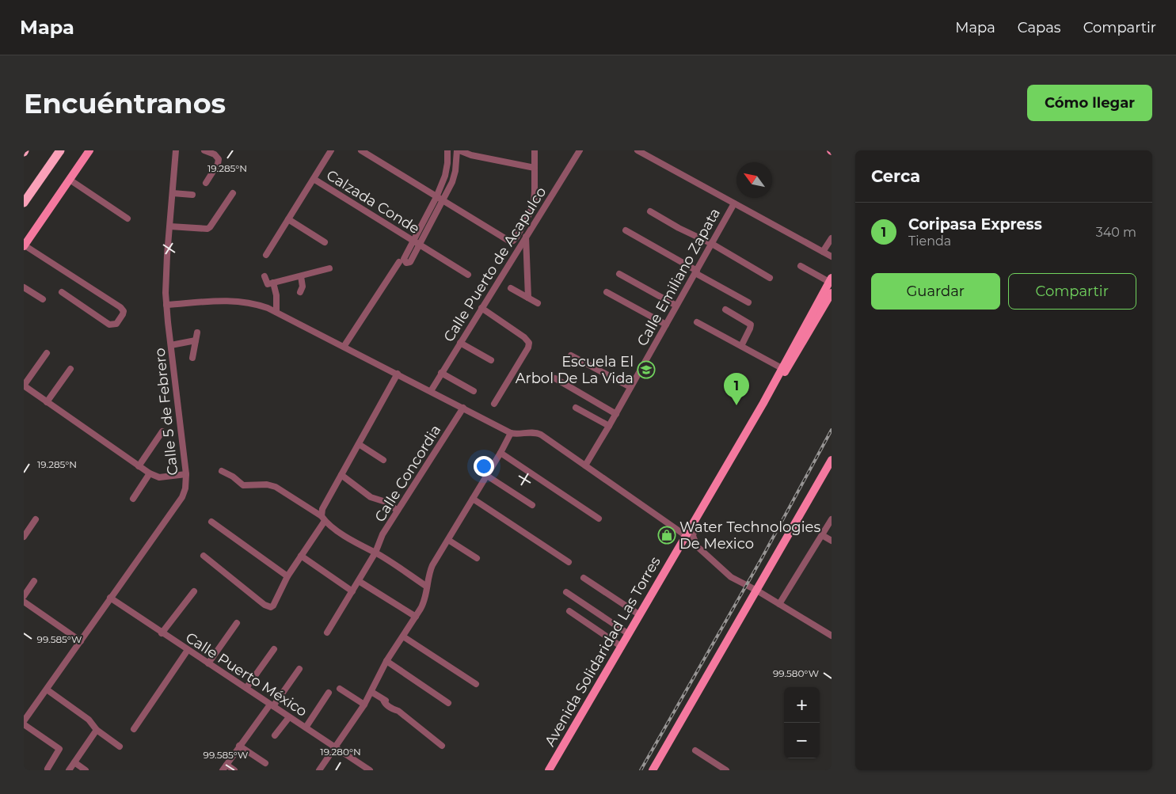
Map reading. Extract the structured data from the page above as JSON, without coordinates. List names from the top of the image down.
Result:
{
  "streets": {
    "main road": ["Avenida Solidaridad Las Torres"],
    "street": [
      "Calzada Conde",
      "Calle Puerto de Acapulco",
      "Calle Emiliano Zapata",
      "Calle 5 de Febrero",
      "Calle Concordia",
      "Calle Puerto México"
    ]
  },
  "crossings": [
    ["Calle 5 de Febrero", "Calle Puerto México"]
  ],
  "places": {
    "school or university": ["Escuela El Arbol De La Vida"],
    "shop": ["Water Technologies De Mexico"]
  },
  "north": "top left",
  "page": {
    "header": "Mapa",
    "nav": ["Mapa", "Capas", "Compartir"],
    "buttons": [
      "Cómo llegar",
      ["Guardar", "Compartir"]
    ],
    "title": "Encuéntranos",
    "heading": "Cerca",
    "list": [
      {
        "mark": "1",
        "name": "Coripasa Express",
        "note": "Tienda",
        "value": "340 m"
      }
    ],
    "pins": "1",
    "map_buttons": ["+", "−"]
  },
  "coordinates": [
    "19.285°N",
    "99.585°W",
    "99.580°W",
    "19.280°N"
  ]
}
